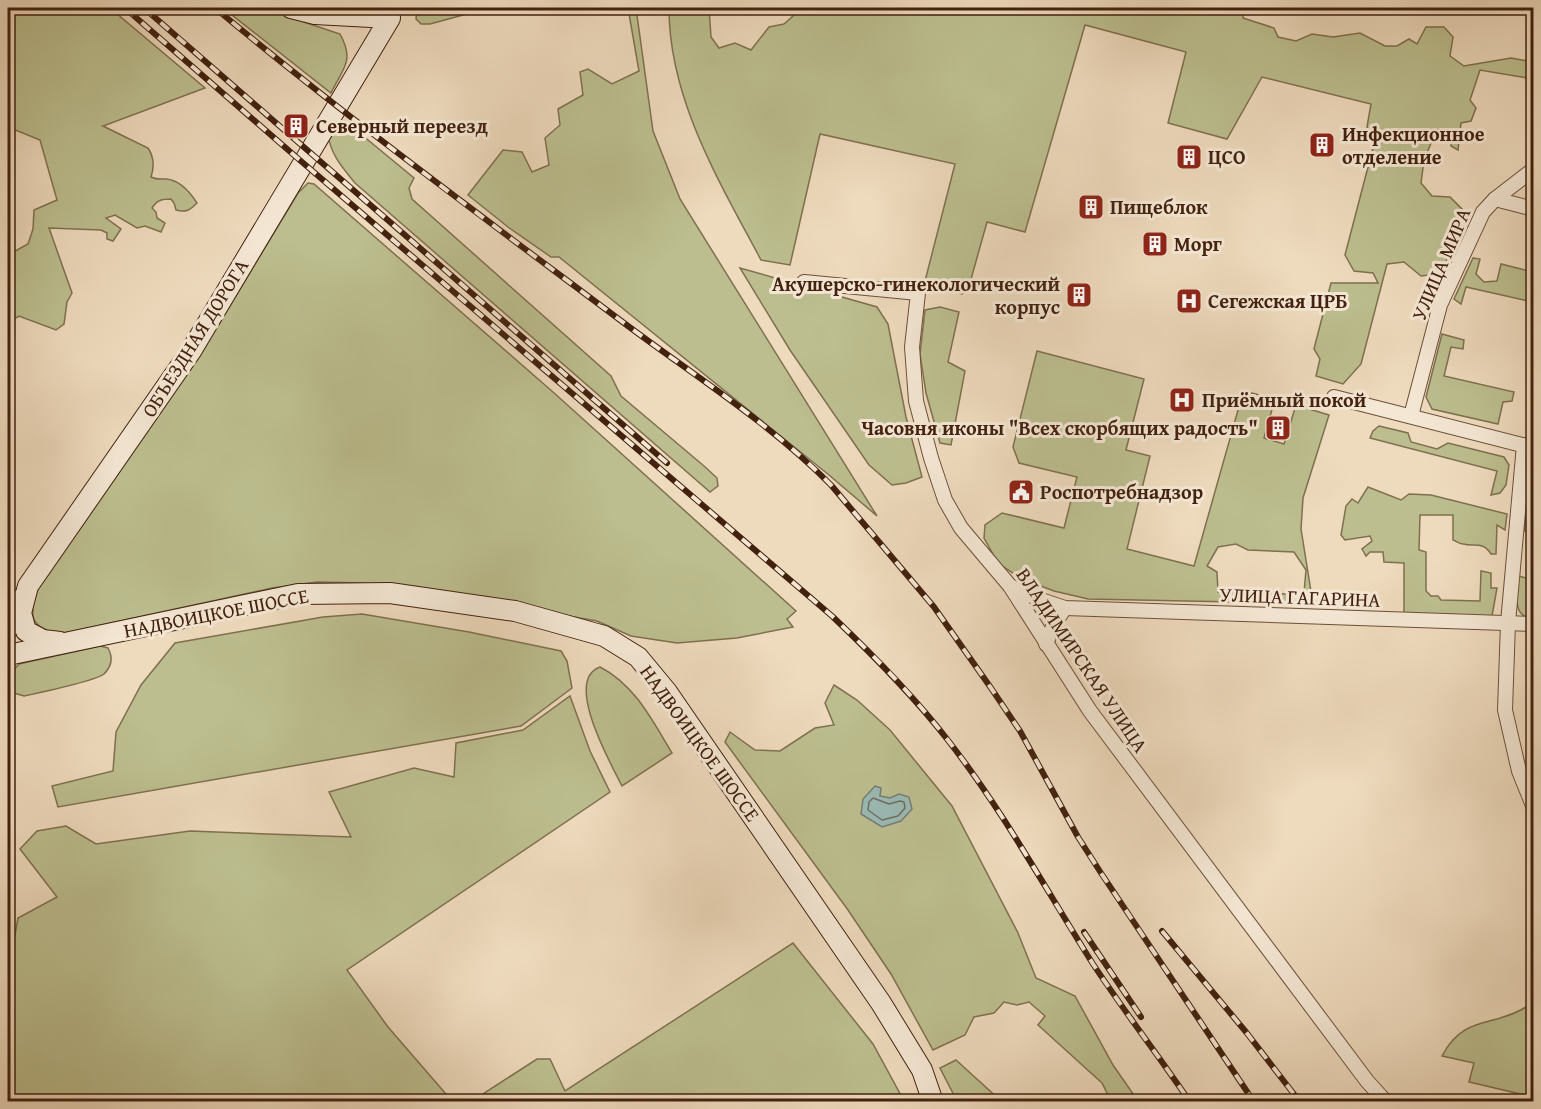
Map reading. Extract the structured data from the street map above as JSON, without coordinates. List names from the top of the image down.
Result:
{
  "streets": {
    "main road": ["ОБЪЕЗДНАЯ ДОРОГА", "НАДВОИЦКОЕ ШОССЕ"],
    "street": ["УЛИЦА МИРА", "УЛИЦА ГАГАРИНА", "ВЛАДИМИРСКАЯ УЛИЦА"]
  },
  "crossings": [
    ["ОБЪЕЗДНАЯ ДОРОГА", "НАДВОИЦКОЕ ШОССЕ"],
    ["УЛИЦА ГАГАРИНА", "ВЛАДИМИРСКАЯ УЛИЦА"]
  ],
  "places": {
    "building": [
      "Северный переезд",
      "Инфекционное отделение",
      "ЦСО",
      "Пищеблок",
      "Морг",
      "Акушерско-гинекологический корпус",
      "Часовня иконы \"Всех скорбящих радость\""
    ],
    "hospital": ["Сегежская ЦРБ", "Приёмный покой"],
    "public building": ["Роспотребнадзор"]
  }
}
